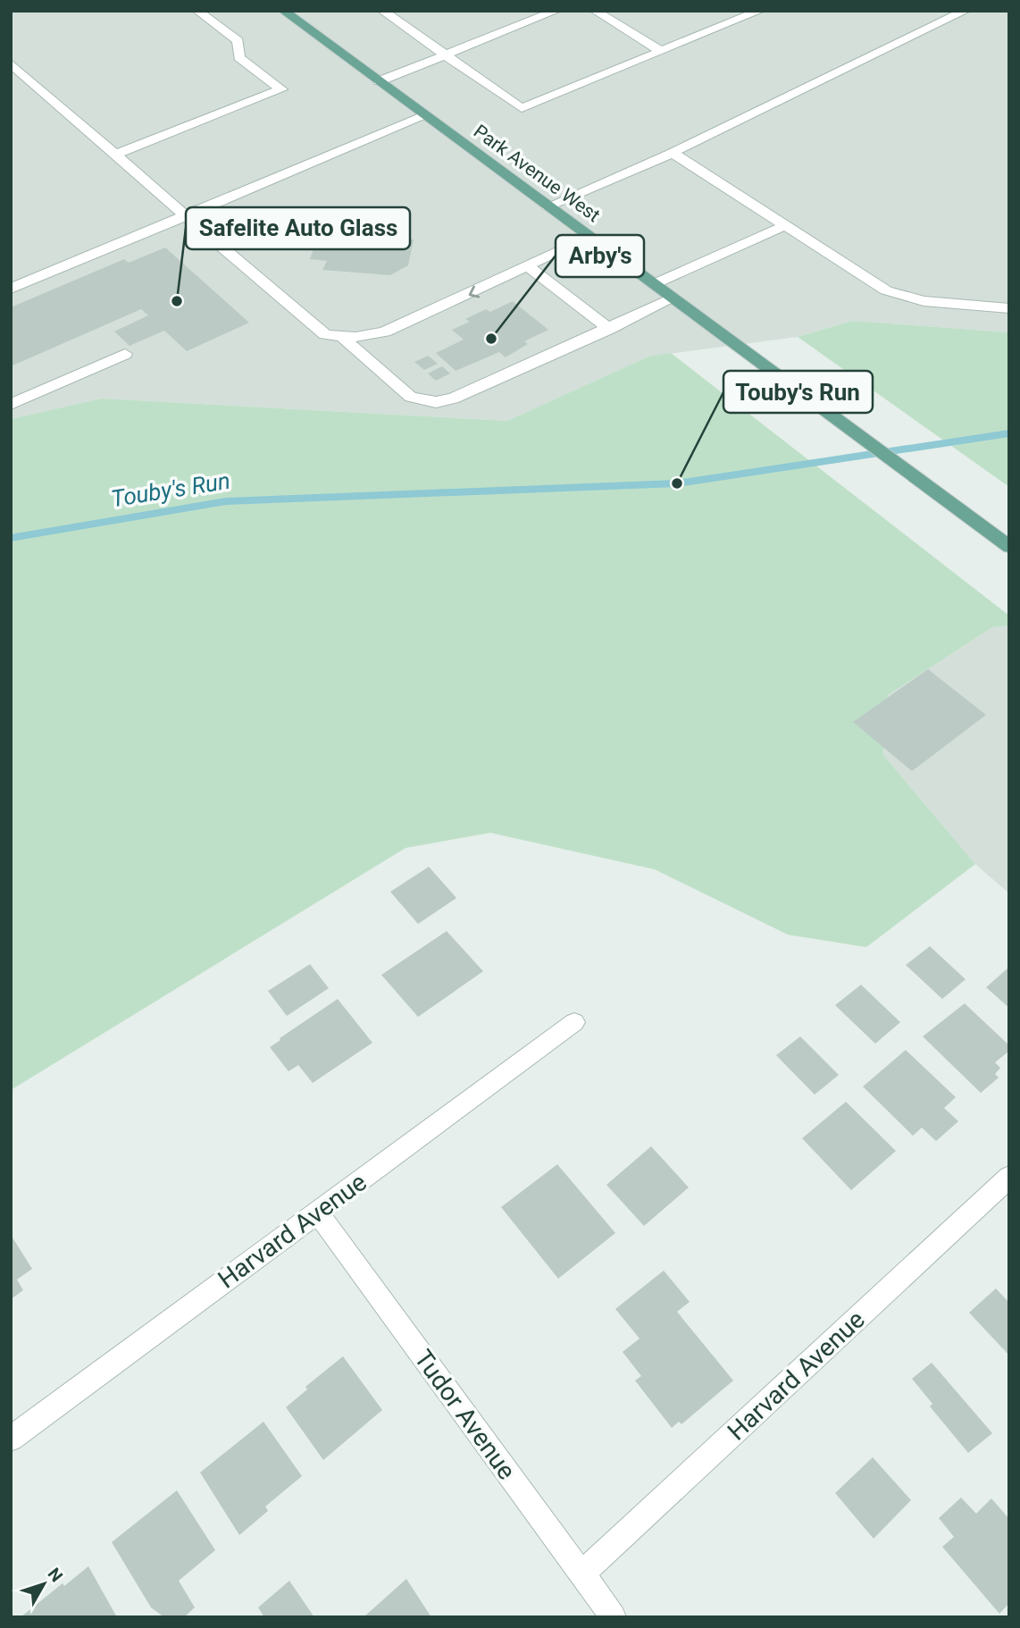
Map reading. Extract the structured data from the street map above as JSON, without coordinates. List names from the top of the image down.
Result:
{
  "streets": {
    "main road": ["Park Avenue West"],
    "street": ["Harvard Avenue", "Tudor Avenue"]
  },
  "crossings": [
    ["Harvard Avenue", "Tudor Avenue"]
  ],
  "water": ["Touby's Run"],
  "places": ["Safelite Auto Glass", "Arby's", "Touby's Run"],
  "north": "top right"
}
